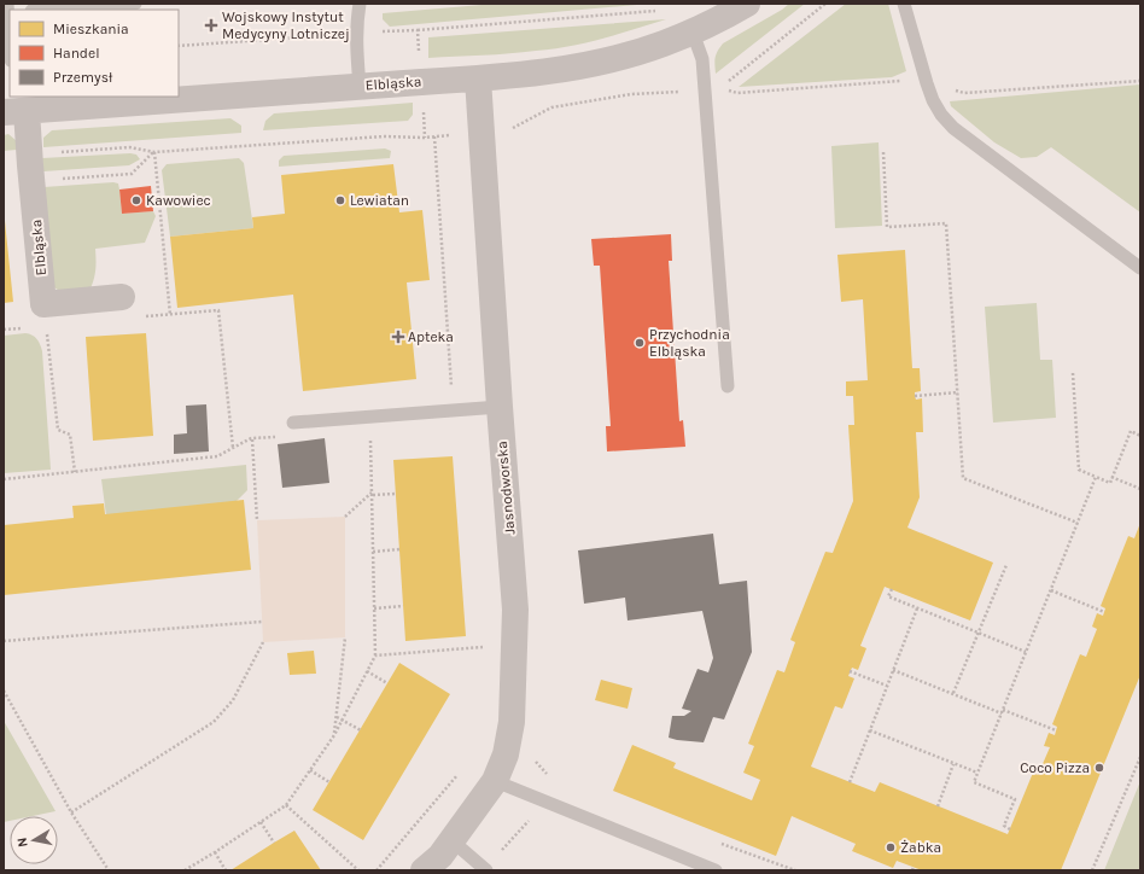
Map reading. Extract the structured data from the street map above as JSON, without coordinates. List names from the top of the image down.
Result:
{
  "streets": {
    "street": ["Elbląska", "Jasnodworska"]
  },
  "crossings": [
    ["Elbląska", "Jasnodworska"]
  ],
  "places": {
    "health": ["Wojskowy Instytut Medycyny Lotniczej", "Apteka"],
    "other": [
      "Kawowiec",
      "Lewiatan",
      "Przychodnia Elbląska",
      "Coco Pizza",
      "Żabka"
    ]
  },
  "legend": ["Mieszkania", "Handel", "Przemysł"],
  "north": "left"
}
